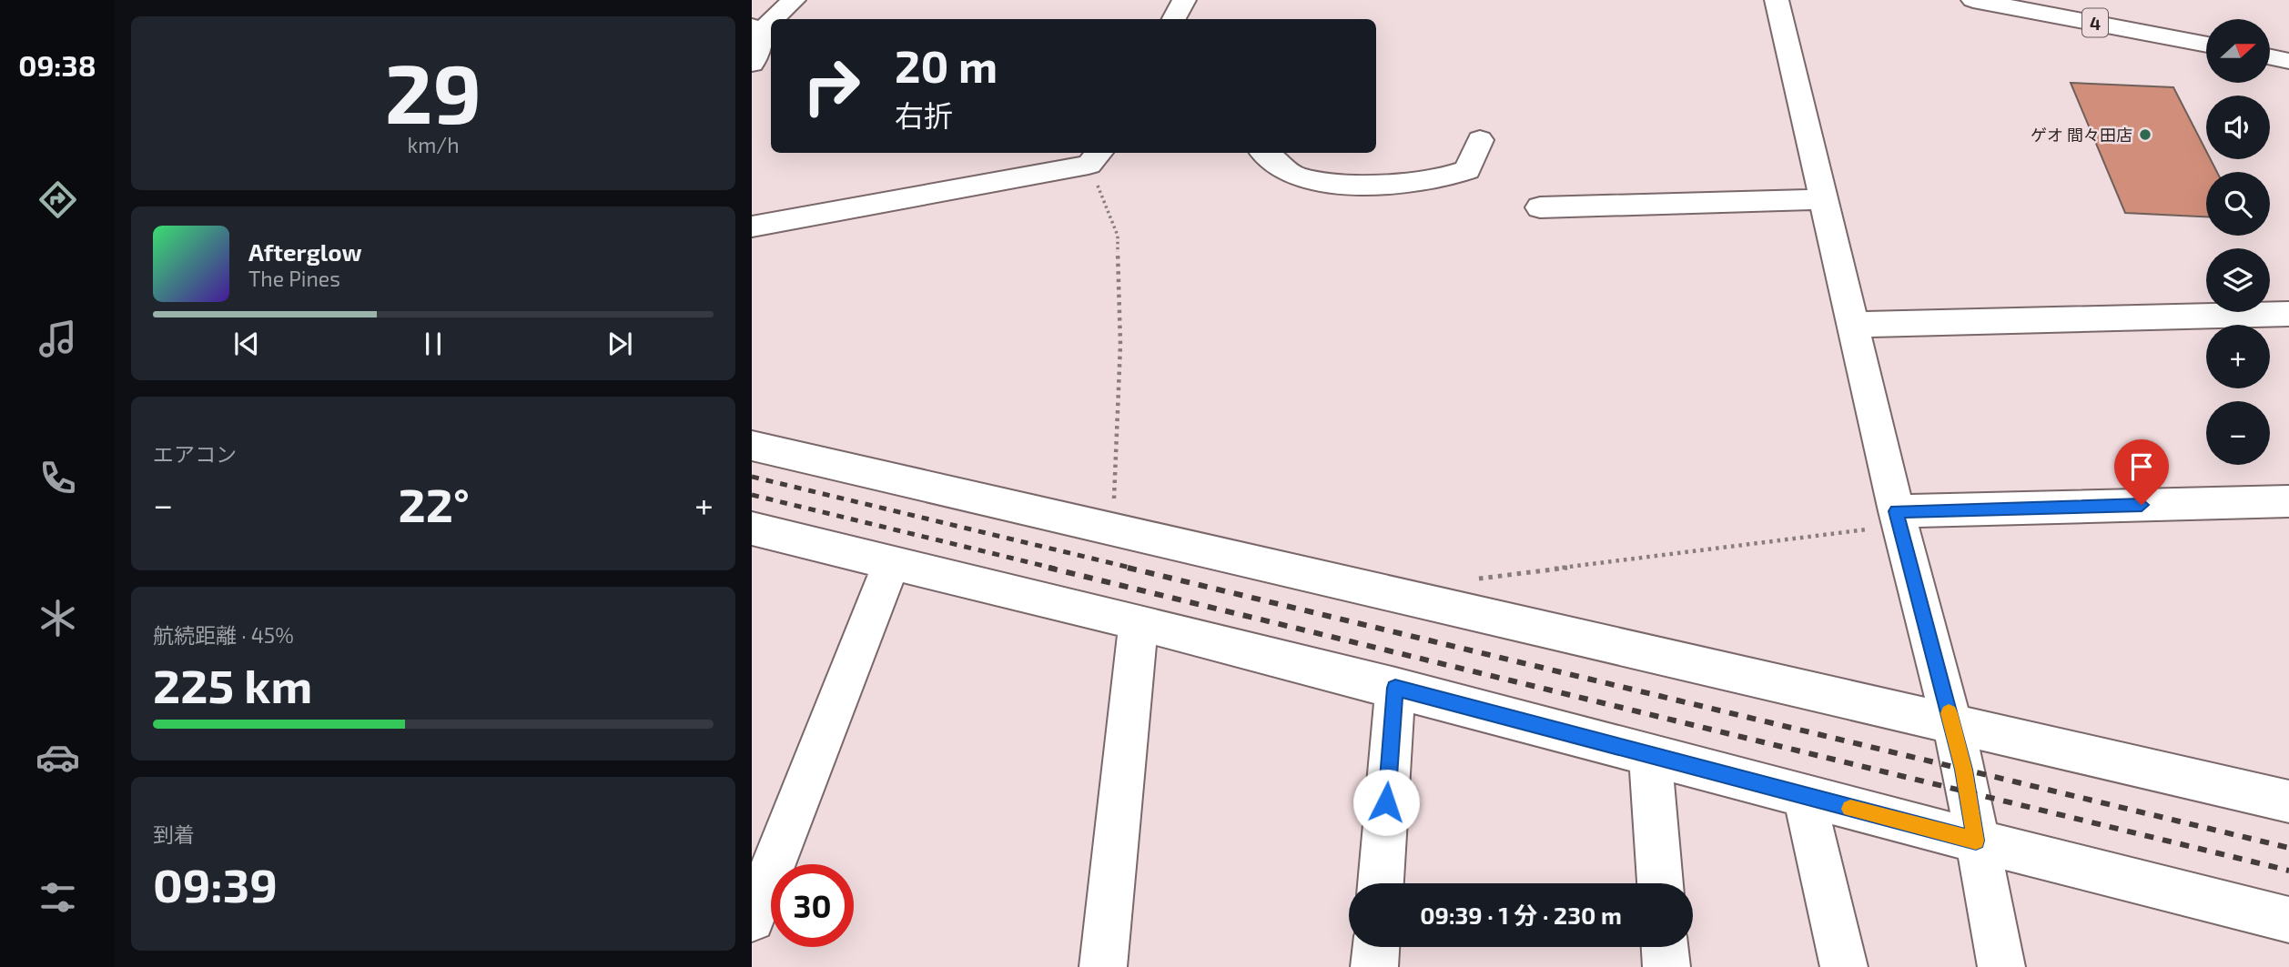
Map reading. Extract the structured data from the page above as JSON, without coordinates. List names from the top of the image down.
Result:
{
  "streets": {
    "main road": ["4"]
  },
  "places": ["ゲオ 間々田店"],
  "north": "right",
  "page": {
    "tabs": "09:38",
    "tile": [
      ["29", "km/h"],
      "エアコン",
      ["航続距離 · 45%", "225 km"],
      ["到着", "09:39"]
    ],
    "map_buttons": ["+", "−"],
    "turn": ["20 m", "右折"],
    "song": ["Afterglow", "The Pines"],
    "heat": ["−", "22°", "+"],
    "limit": "30",
    "trip": "09:39 · 1 分 · 230 m"
  }
}
